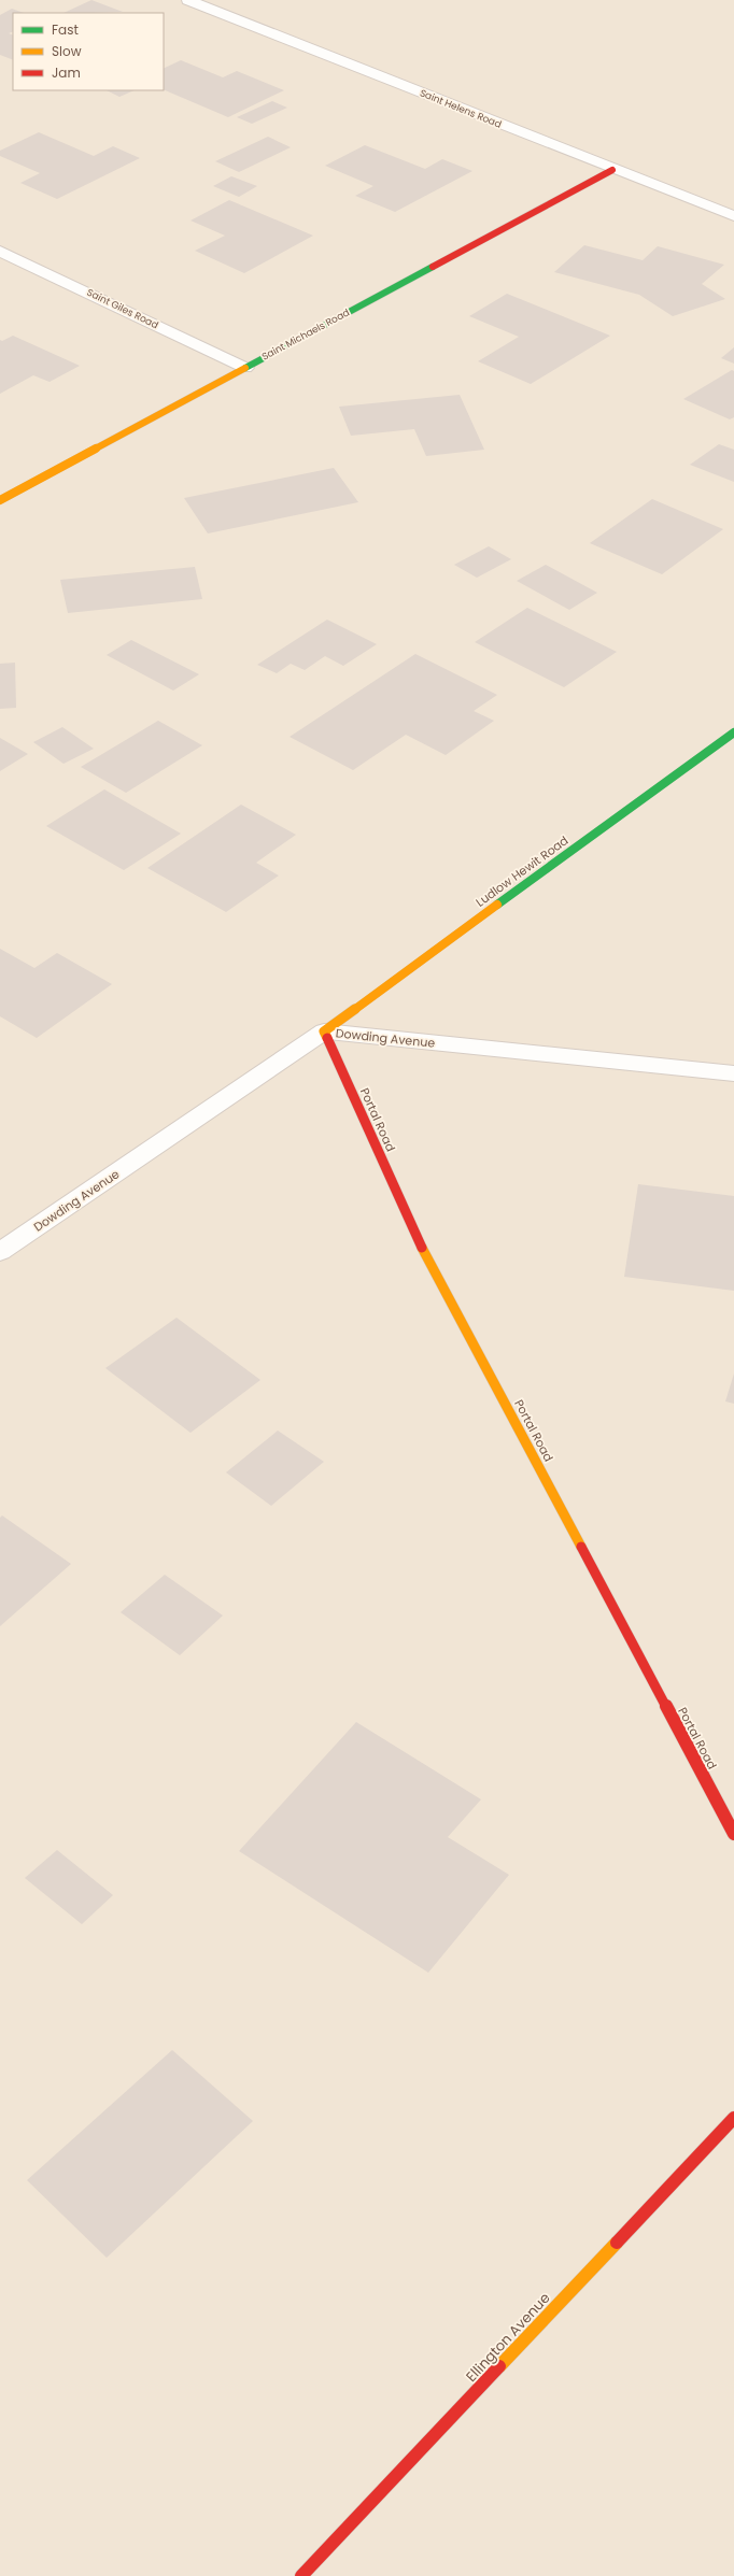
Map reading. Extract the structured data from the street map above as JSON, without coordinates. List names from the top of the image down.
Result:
{
  "streets": {
    "street": [
      "Saint Helens Road",
      "Saint Giles Road",
      "Saint Michaels Road",
      "Ludlow Hewit Road",
      "Dowding Avenue",
      "Portal Road",
      "Ellington Avenue"
    ]
  },
  "crossings": [
    ["Saint Helens Road", "Saint Michaels Road"],
    ["Saint Giles Road", "Saint Michaels Road"],
    ["Ludlow Hewit Road", "Dowding Avenue"],
    ["Ludlow Hewit Road", "Portal Road"],
    ["Dowding Avenue", "Portal Road"]
  ],
  "legend": ["Fast", "Slow", "Jam"]
}
